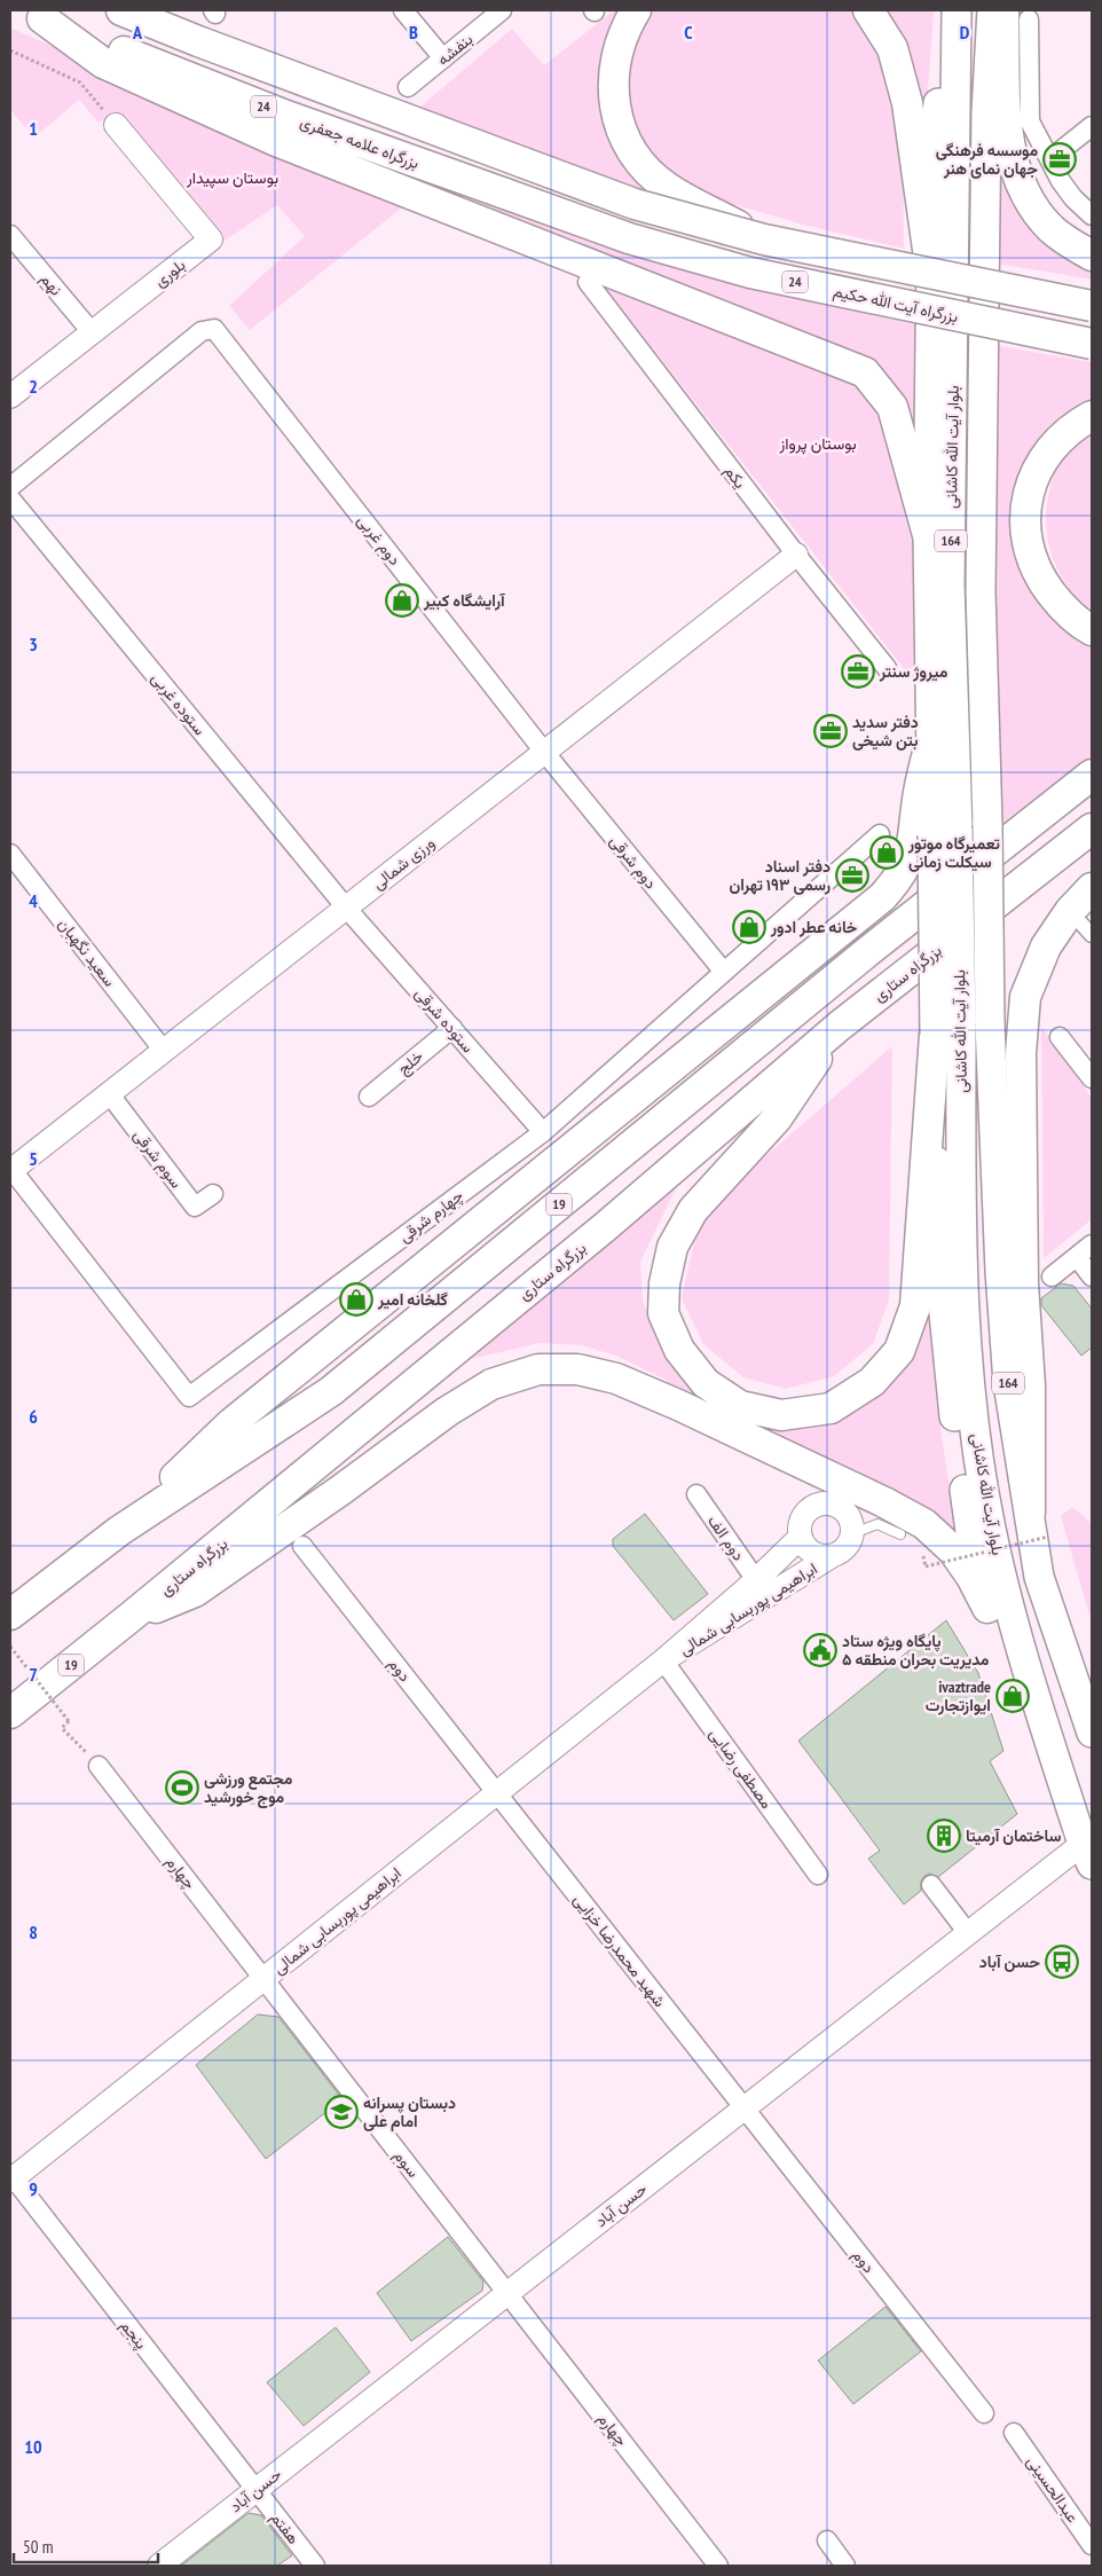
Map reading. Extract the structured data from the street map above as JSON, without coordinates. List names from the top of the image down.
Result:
{
  "streets": {
    "highway": [
      "24",
      "بزرگراه علامه جعفری",
      "بزرگراه آیت الله حکیم",
      "بزرگراه ستاری",
      "19"
    ],
    "main road": ["بلوار آیت الله کاشانی", "164"],
    "street": [
      "بنفشه",
      "بلوری",
      "نهم",
      "یکم",
      "دوم غربی",
      "ستوده غربی",
      "دوم شرقی",
      "ورزی شمالی",
      "سعید نگهبان",
      "ستوده شرقی",
      "خلج",
      "سوم شرقی",
      "چهارم شرقی",
      "دوم الف",
      "ابراهیمی پوربسابی شمالی",
      "دوم",
      "مصطفی رضایی",
      "چهارم",
      "شهید محمدرضا خزایی",
      "سوم",
      "حسن آباد",
      "پنجم",
      "عبدالحسینی",
      "هفتم"
    ]
  },
  "crossings": [
    ["بزرگراه علامه جعفری", "بزرگراه آیت الله حکیم"],
    ["بلوری", "نهم"],
    ["بلوار آیت الله کاشانی", "حسن آباد"],
    ["یکم", "ورزی شمالی"],
    ["دوم غربی", "دوم شرقی"],
    ["دوم غربی", "ورزی شمالی"],
    ["ستوده غربی", "ورزی شمالی"],
    ["ستوده غربی", "ستوده شرقی"],
    ["دوم شرقی", "ورزی شمالی"],
    ["دوم شرقی", "چهارم شرقی"],
    ["ورزی شمالی", "سعید نگهبان"],
    ["ورزی شمالی", "ستوده شرقی"],
    ["ورزی شمالی", "سوم شرقی"],
    ["ورزی شمالی", "چهارم شرقی"],
    ["ستوده شرقی", "خلج"],
    ["ستوده شرقی", "چهارم شرقی"],
    ["دوم الف", "ابراهیمی پوربسابی شمالی"],
    ["ابراهیمی پوربسابی شمالی", "دوم"],
    ["ابراهیمی پوربسابی شمالی", "مصطفی رضایی"],
    ["ابراهیمی پوربسابی شمالی", "چهارم"],
    ["ابراهیمی پوربسابی شمالی", "شهید محمدرضا خزایی"],
    ["ابراهیمی پوربسابی شمالی", "سوم"],
    ["ابراهیمی پوربسابی شمالی", "پنجم"],
    ["دوم", "شهید محمدرضا خزایی"],
    ["دوم", "حسن آباد"],
    ["چهارم", "سوم"],
    ["چهارم", "حسن آباد"],
    ["شهید محمدرضا خزایی", "حسن آباد"],
    ["سوم", "حسن آباد"],
    ["حسن آباد", "پنجم"],
    ["حسن آباد", "هفتم"],
    ["پنجم", "هفتم"]
  ],
  "parks": ["بوستان سپیدار", "بوستان پرواز"],
  "places": {
    "office": [
      "موسسه فرهنگی جهان نمای هنر",
      "میروژ سنتر",
      "دفتر سدید بتن شیخی",
      "دفتر اسناد رسمی ۱۹۳ تهران"
    ],
    "shop": [
      "آرایشگاه کبیر",
      "تعمیرگاه موتور سیکلت زمانی",
      "خانه عطر ادور",
      "گلخانه امیر",
      "ivaztrade ایوازتجارت"
    ],
    "public building": ["پایگاه ویژه ستاد مدیریت بحران منطقه ۵"],
    "sports": ["مجتمع ورزشی موج خورشید"],
    "building": ["ساختمان آرمیتا"],
    "bus stop": ["حسن آباد"],
    "school or university": ["دبستان پسرانه امام علی"]
  },
  "scale_bar": "50 m",
  "grid": {
    "columns": [
      "A",
      "B",
      "C",
      "D"
    ],
    "rows": [
      "1",
      "2",
      "3",
      "4",
      "5",
      "6",
      "7",
      "8",
      "9",
      "10"
    ]
  }
}
